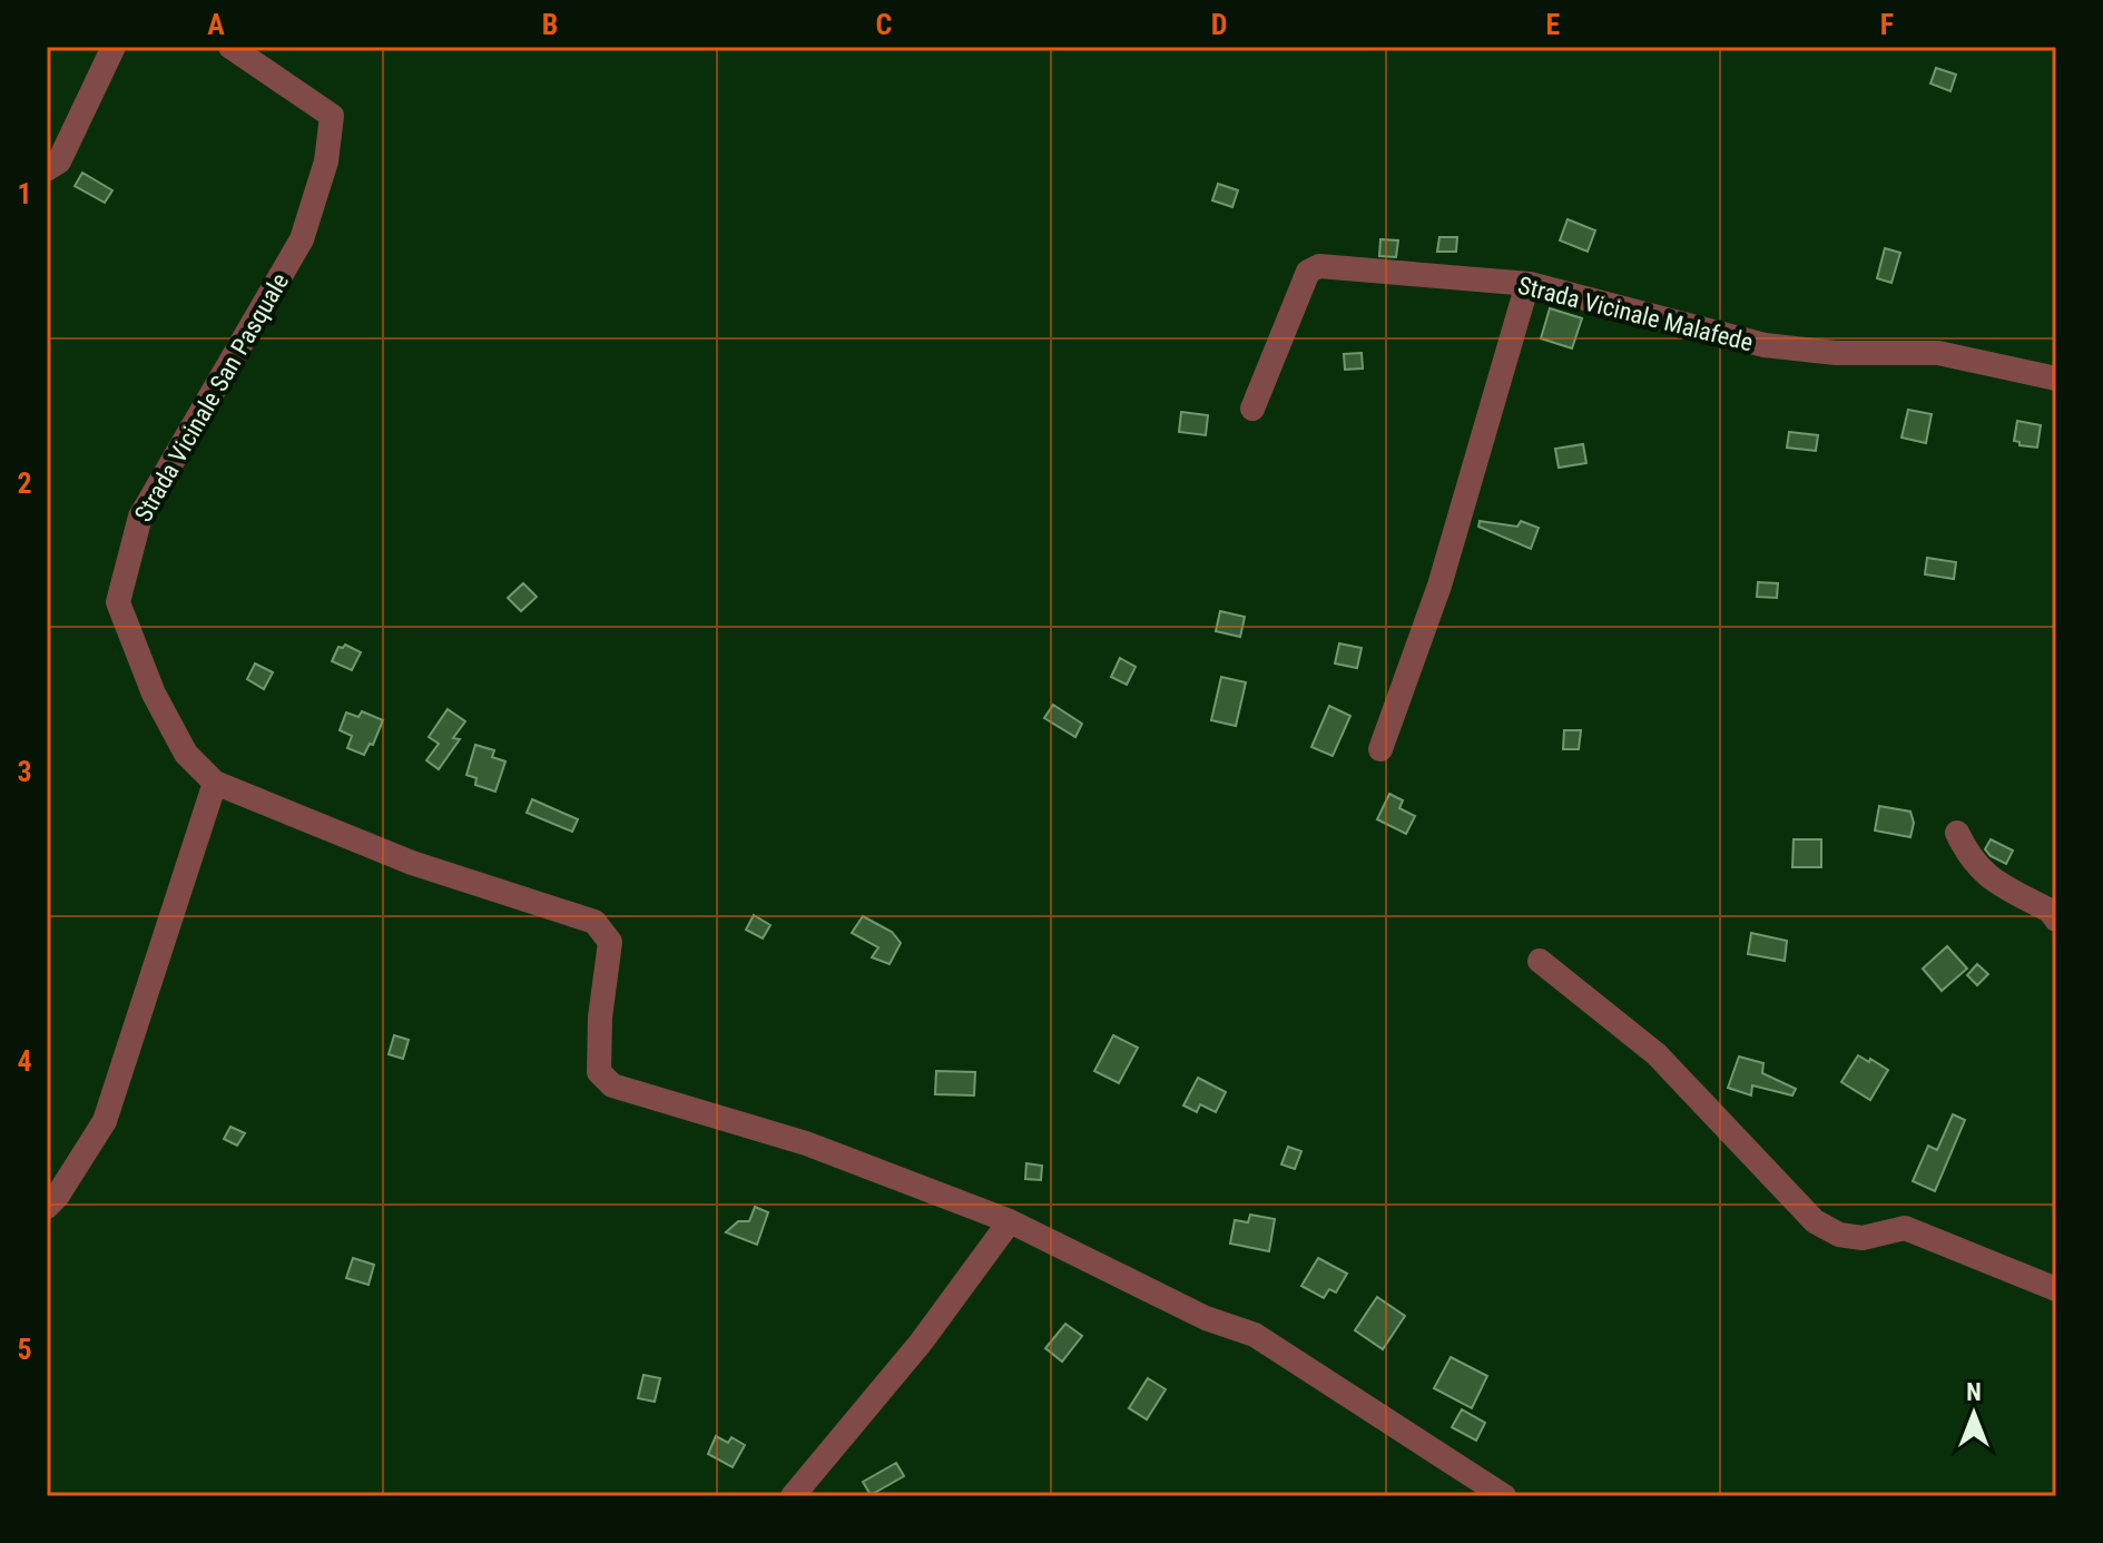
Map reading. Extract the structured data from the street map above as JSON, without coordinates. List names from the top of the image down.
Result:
{
  "streets": {
    "street": ["Strada Vicinale Malafede", "Strada Vicinale San Pasquale"]
  },
  "north": "top",
  "grid": {
    "columns": [
      "A",
      "B",
      "C",
      "D",
      "E",
      "F"
    ],
    "rows": [
      "1",
      "2",
      "3",
      "4",
      "5"
    ]
  }
}
